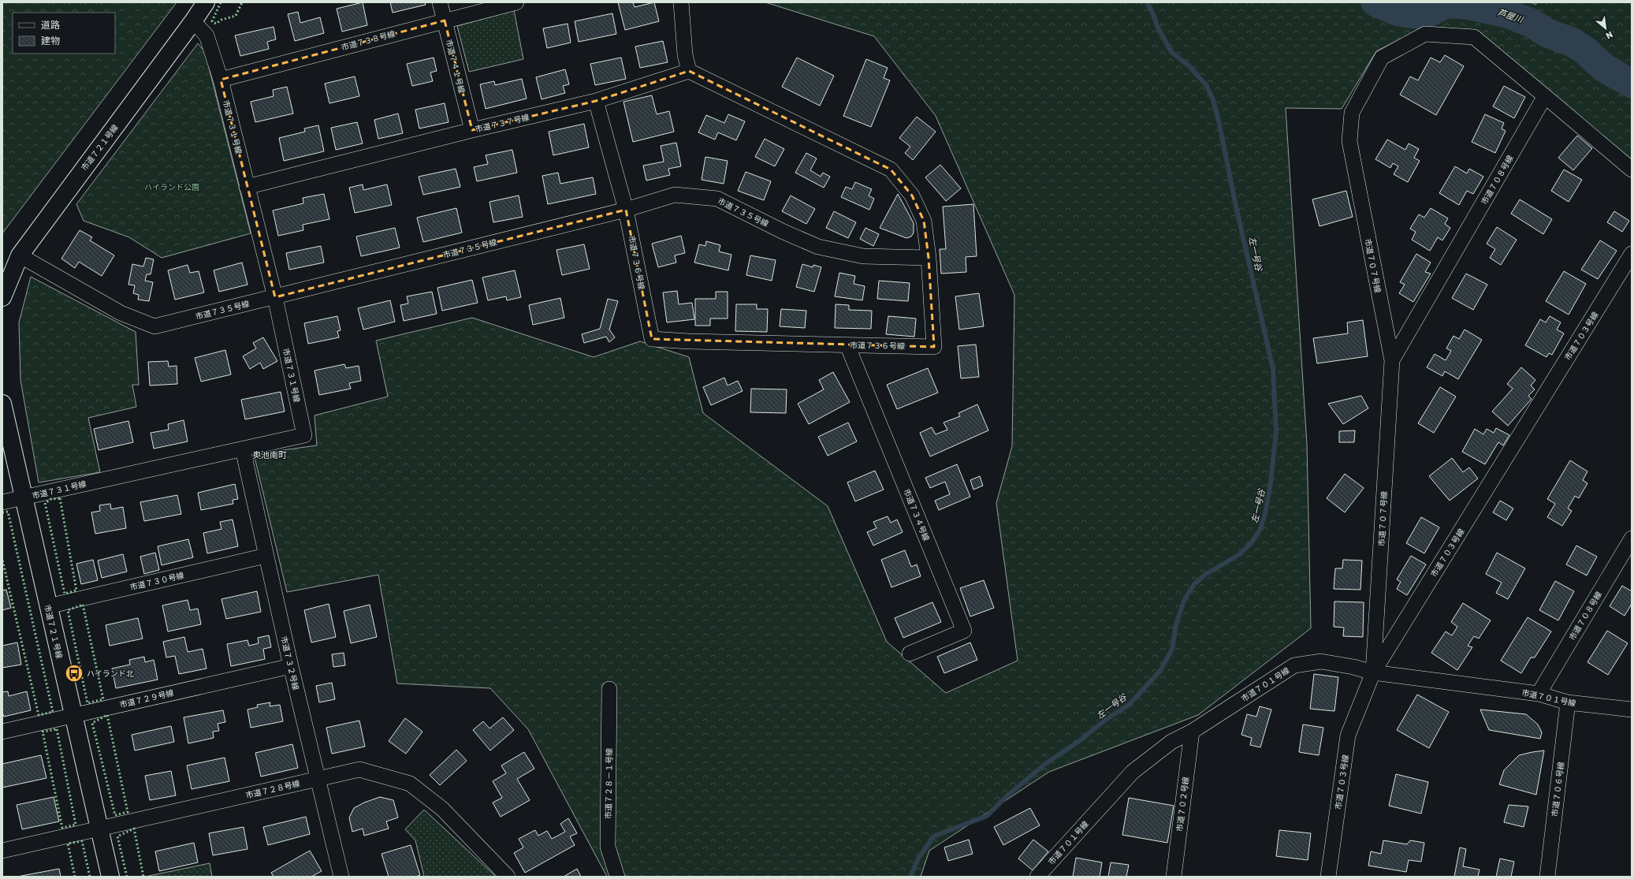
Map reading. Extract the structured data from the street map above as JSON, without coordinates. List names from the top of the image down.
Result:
{
  "streets": {
    "street": [
      "市道７３８号線",
      "市道７４１号線",
      "市道７３７号線",
      "市道７３１号線",
      "市道７２１号線",
      "市道７０８号線",
      "市道７３５号線",
      "市道７３６号線",
      "市道７０７号線",
      "市道７０３号線",
      "市道７３４号線",
      "市道７３０号線",
      "市道７３２号線",
      "市道７０１号線",
      "市道７２９号線",
      "市道７２８－１号線",
      "市道７２８号線",
      "市道７０６号線",
      "市道７０２号線"
    ]
  },
  "crossings": [
    ["市道７３８号線", "市道７４１号線"],
    ["市道７３８号線", "市道７３１号線"],
    ["市道７４１号線", "市道７３７号線"],
    ["市道７３７号線", "市道７３１号線"],
    ["市道７３７号線", "市道７３６号線"],
    ["市道７３１号線", "市道７２１号線"],
    ["市道７３１号線", "市道７３５号線"],
    ["市道７３１号線", "市道７３２号線"],
    ["市道７２１号線", "市道７３５号線"],
    ["市道７２１号線", "市道７３０号線"],
    ["市道７２１号線", "市道７２９号線"],
    ["市道７２１号線", "市道７２８号線"],
    ["市道７０８号線", "市道７０７号線"],
    ["市道７０８号線", "市道７０１号線"],
    ["市道７３５号線", "市道７３６号線"],
    ["市道７３６号線", "市道７３４号線"],
    ["市道７０７号線", "市道７０３号線"],
    ["市道７０７号線", "市道７０１号線"],
    ["市道７０３号線", "市道７０１号線"],
    ["市道７３０号線", "市道７３２号線"],
    ["市道７３２号線", "市道７２９号線"],
    ["市道７３２号線", "市道７２８号線"],
    ["市道７０１号線", "市道７０６号線"],
    ["市道７０１号線", "市道７０２号線"]
  ],
  "districts": ["奥池南町"],
  "water": ["芦屋川", "左一号谷"],
  "parks": ["ハイランド公園"],
  "places": {
    "bus stop": ["ハイランド北"]
  },
  "legend": ["道路", "建物"],
  "north": "bottom right"
}
